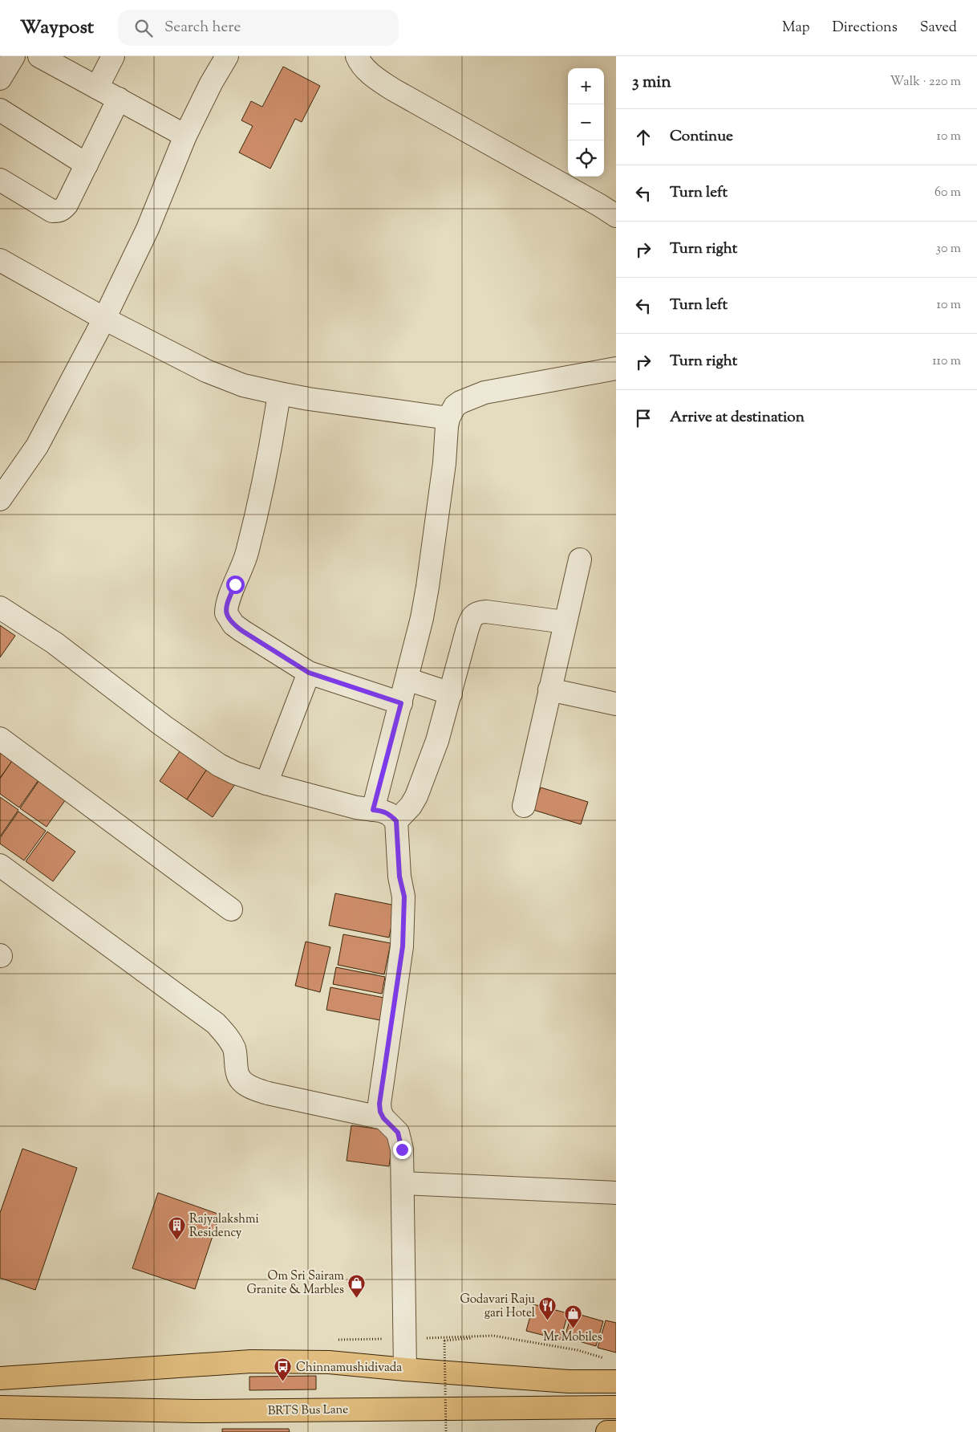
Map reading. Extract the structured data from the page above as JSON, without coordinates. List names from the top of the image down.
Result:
{
  "streets": {
    "main road": ["BRTS Bus Lane"]
  },
  "places": {
    "building": ["Rajyalakshmi Residency"],
    "shop": ["Om Sri Sairam Granite & Marbles", "Mr Mobiles"],
    "restaurant": ["Godavari Raju gari Hotel"],
    "bus stop": ["Chinnamushidivada"]
  },
  "page": {
    "header": "Waypost",
    "search": "Search here",
    "nav": ["Map", "Directions", "Saved"],
    "heading": ["3 min", "Walk · 220 m"],
    "map_buttons": ["+", "−"],
    "list": [
      ["Continue", "10 m"],
      ["Turn left", "60 m"],
      ["Turn right", "30 m"],
      ["Turn left", "10 m"],
      ["Turn right", "110 m"],
      "Arrive at destination"
    ]
  }
}
